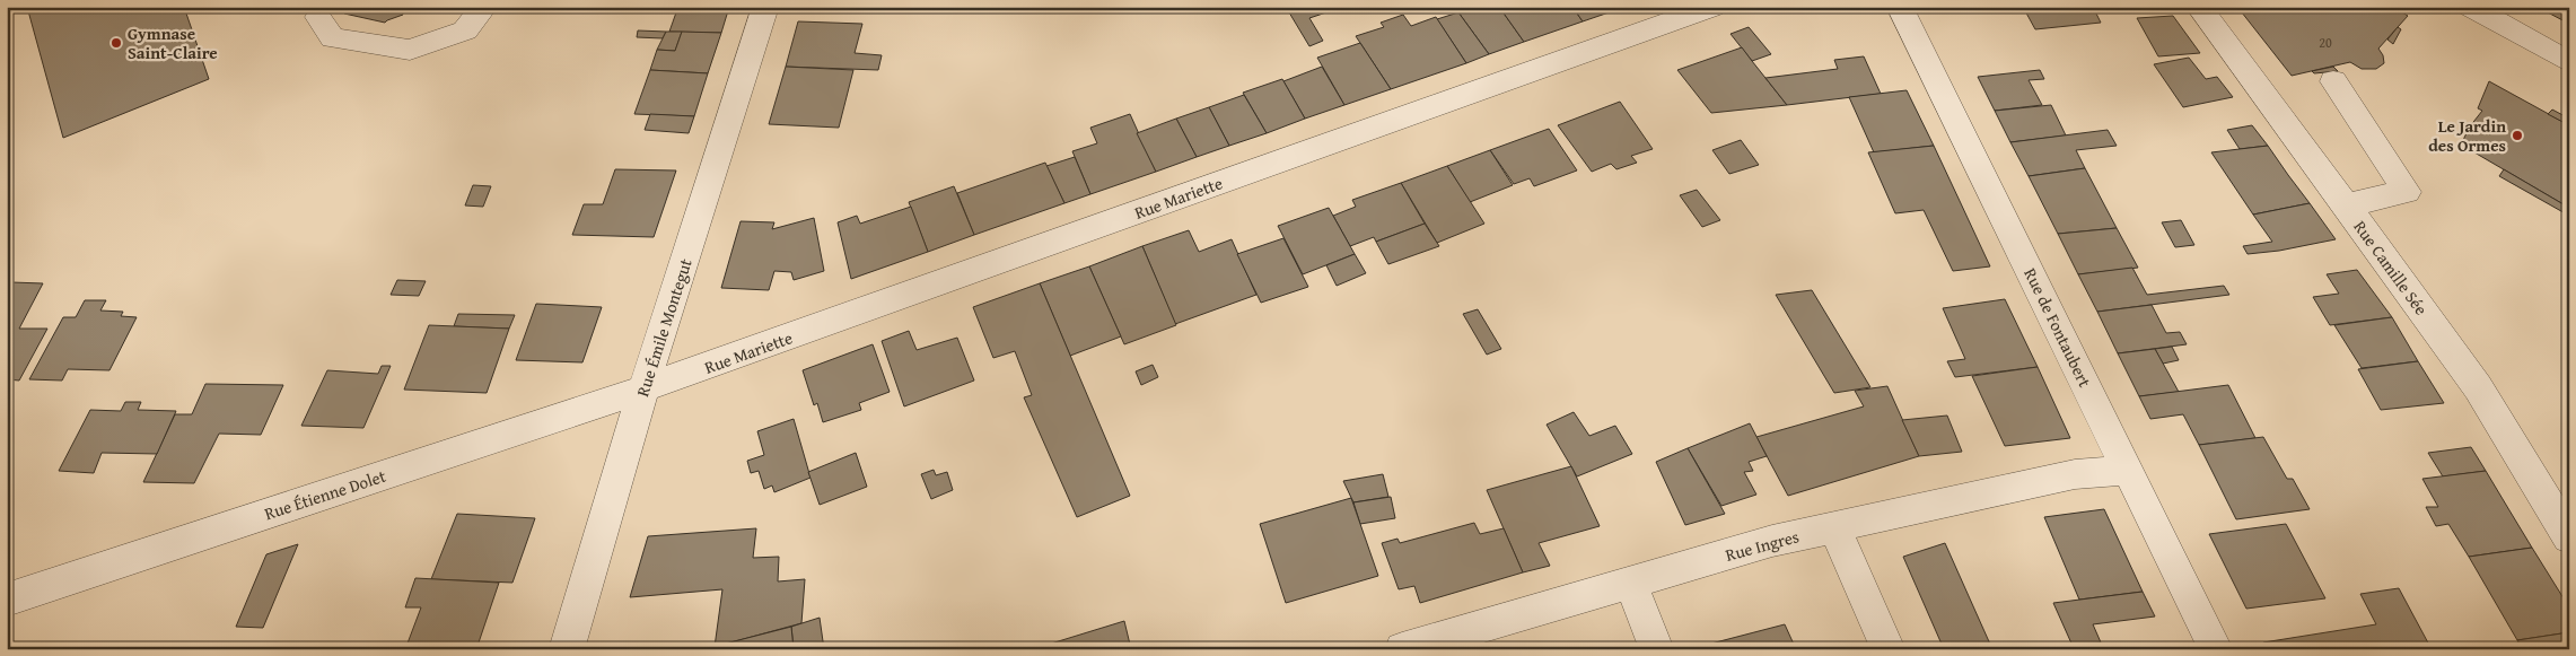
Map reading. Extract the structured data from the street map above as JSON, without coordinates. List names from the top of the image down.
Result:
{
  "streets": {
    "street": [
      "Rue Mariette",
      "Rue Camille Sée",
      "Rue Émile Montegut",
      "Rue de Fontaubert",
      "Rue Étienne Dolet",
      "Rue Ingres"
    ]
  },
  "crossings": [
    ["Rue Mariette", "Rue Émile Montegut"],
    ["Rue Mariette", "Rue Étienne Dolet"],
    ["Rue Émile Montegut", "Rue Étienne Dolet"],
    ["Rue de Fontaubert", "Rue Ingres"]
  ],
  "places": ["Gymnase Saint-Claire", "Le Jardin des Ormes"],
  "house_numbers": ["20"]
}
